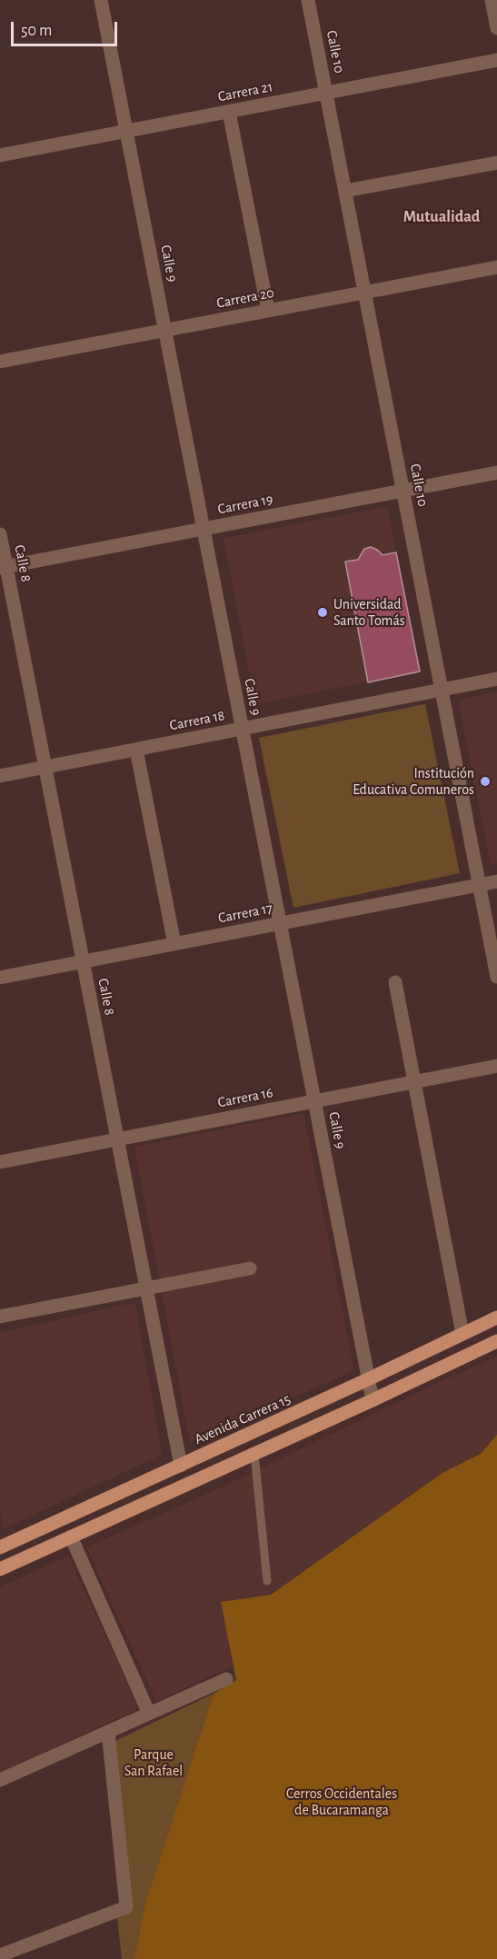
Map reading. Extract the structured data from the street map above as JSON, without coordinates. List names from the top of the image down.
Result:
{
  "streets": {
    "main road": ["Avenida Carrera 15"],
    "street": [
      "Calle 10",
      "Carrera 21",
      "Calle 9",
      "Carrera 20",
      "Carrera 19",
      "Calle 8",
      "Carrera 18",
      "Carrera 17",
      "Carrera 16"
    ]
  },
  "crossings": [
    ["Calle 10", "Carrera 21"],
    ["Calle 10", "Carrera 20"],
    ["Calle 10", "Carrera 19"],
    ["Calle 10", "Carrera 18"],
    ["Calle 10", "Carrera 17"],
    ["Carrera 21", "Calle 9"],
    ["Calle 9", "Carrera 20"],
    ["Calle 9", "Carrera 19"],
    ["Calle 9", "Carrera 18"],
    ["Calle 9", "Carrera 17"],
    ["Calle 9", "Carrera 16"],
    ["Calle 9", "Avenida Carrera 15"],
    ["Carrera 19", "Calle 8"],
    ["Calle 8", "Carrera 18"],
    ["Calle 8", "Carrera 17"],
    ["Calle 8", "Carrera 16"],
    ["Calle 8", "Avenida Carrera 15"]
  ],
  "districts": ["Mutualidad"],
  "parks": ["Parque San Rafael", "Cerros Occidentales de Bucaramanga"],
  "places": ["Universidad Santo Tomás", "Institución Educativa Comuneros"],
  "scale_bar": "50 m"
}
